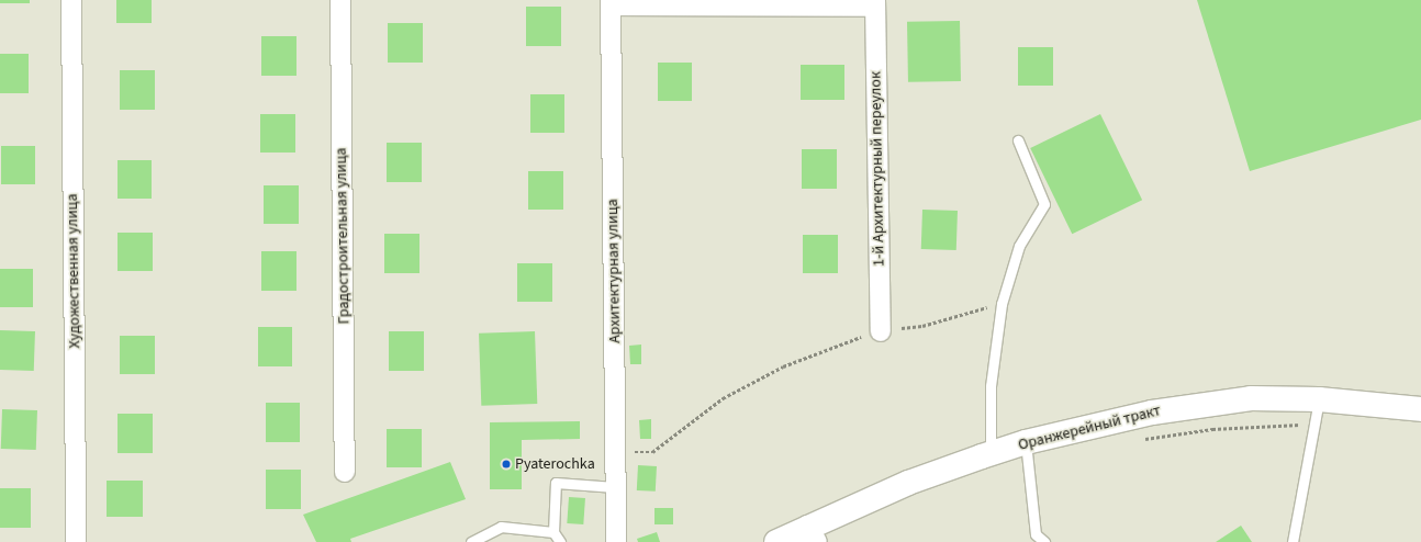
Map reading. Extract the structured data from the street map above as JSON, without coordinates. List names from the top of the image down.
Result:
{
  "streets": {
    "street": [
      "1-й Архитектурный переулок",
      "Градостроительная улица",
      "Художественная улица",
      "Архитектурная улица",
      "Оранжерейный тракт"
    ]
  },
  "crossings": [
    ["1-й Архитектурный переулок", "Архитектурная улица"]
  ],
  "places": ["Pyaterochka"]
}
